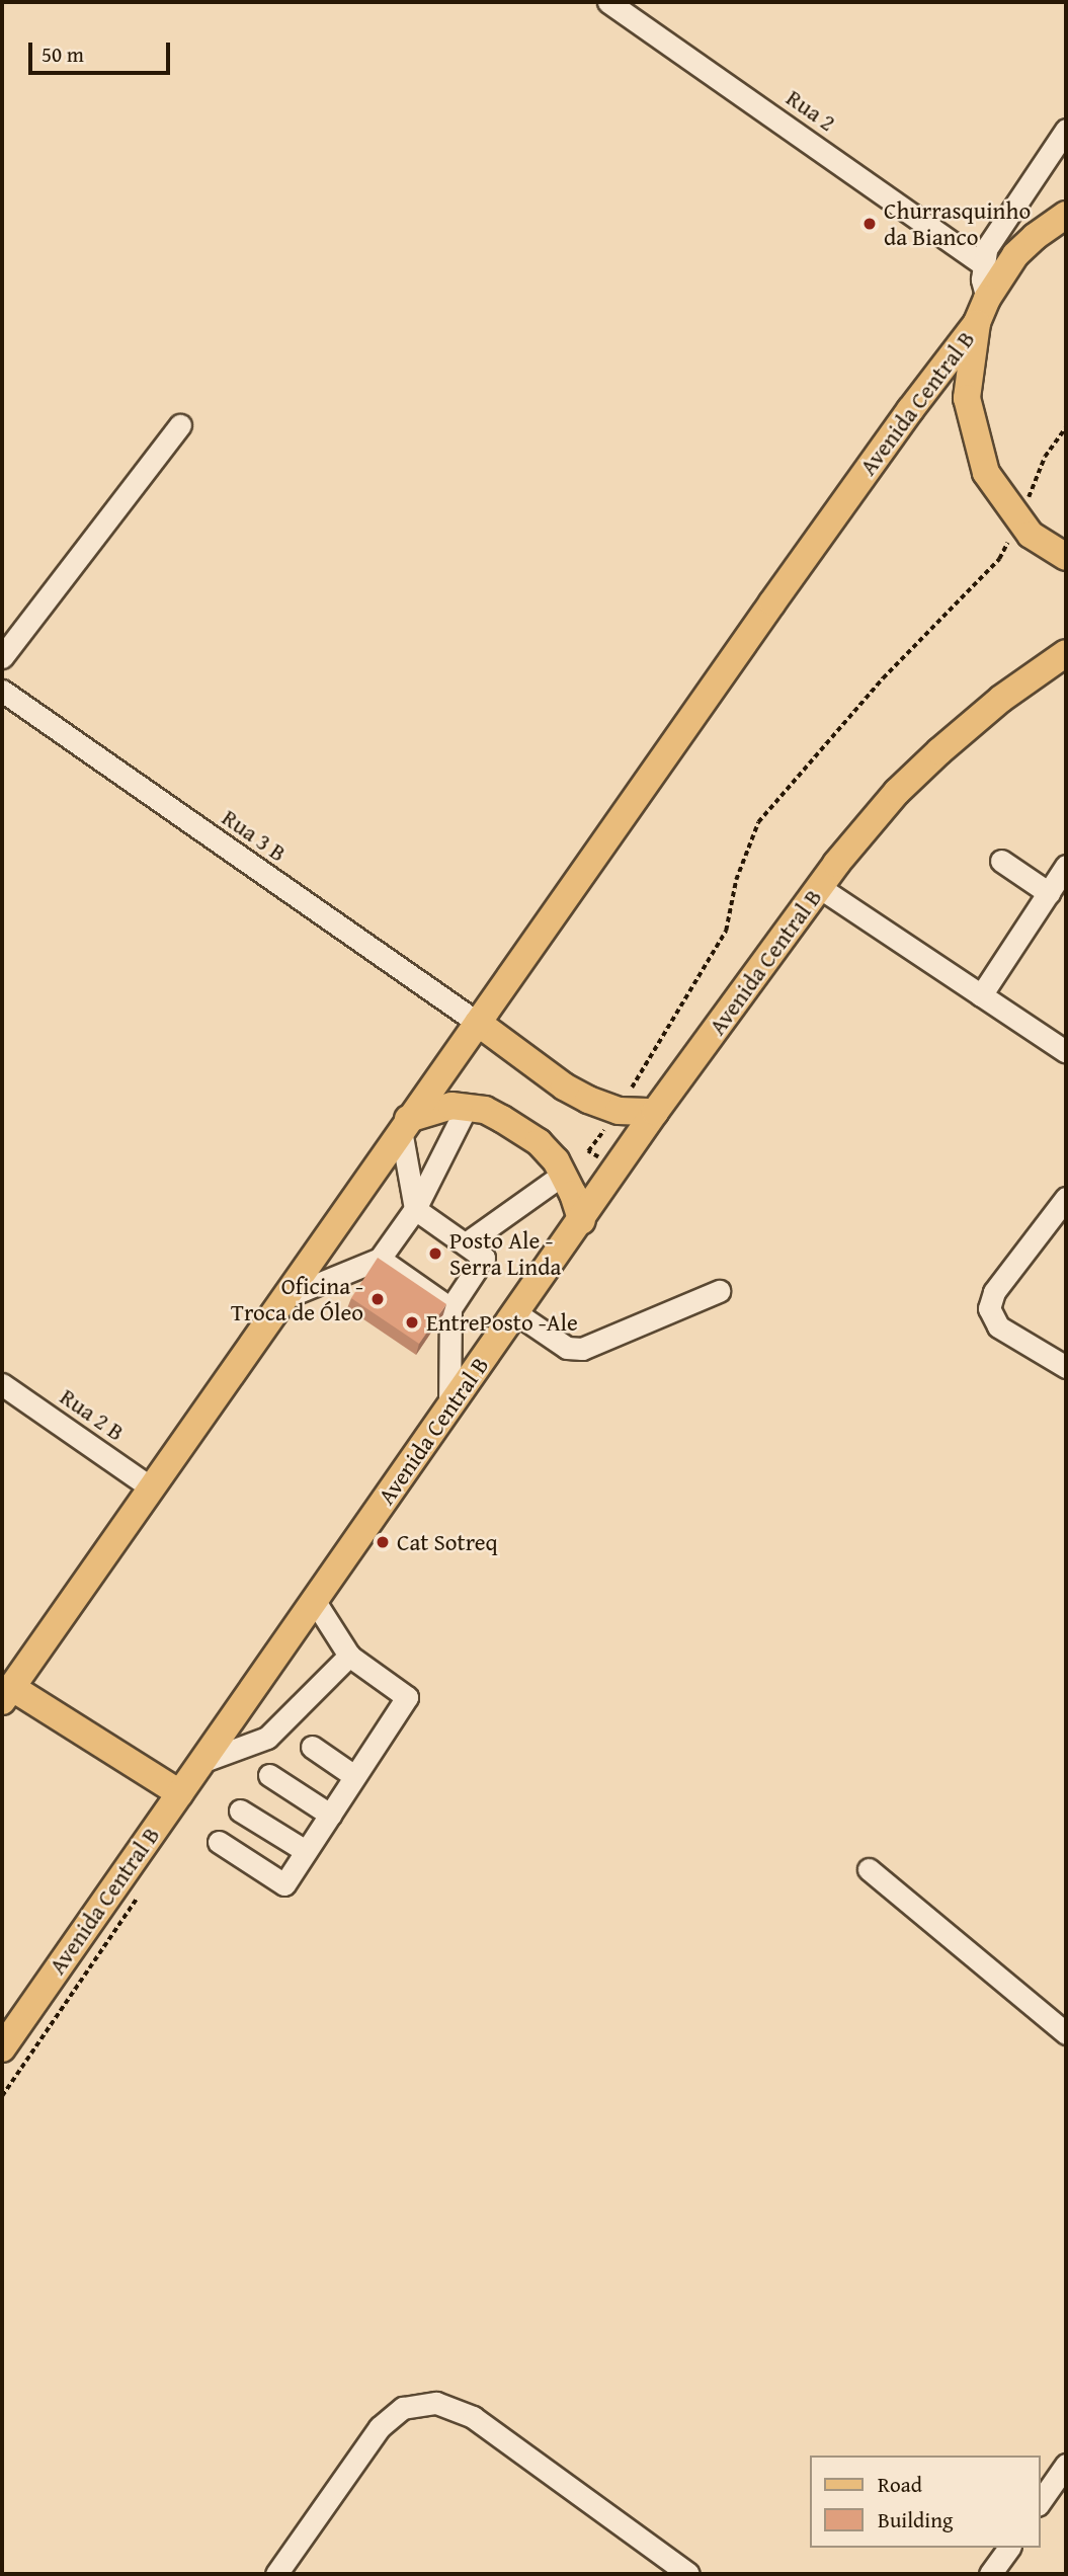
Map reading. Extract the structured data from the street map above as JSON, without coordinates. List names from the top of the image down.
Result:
{
  "streets": {
    "main road": ["Avenida Central B"],
    "street": ["Rua 2", "Rua 3 B", "Rua 2 B"]
  },
  "crossings": [
    ["Avenida Central B", "Rua 3 B"],
    ["Avenida Central B", "Rua 2 B"]
  ],
  "places": [
    "Churrasquinho da Bianco",
    "Posto Ale - Serra Linda",
    "Oficina - Troca de Óleo",
    "EntrePosto -Ale",
    "Cat Sotreq"
  ],
  "legend": ["Road", "Building"],
  "scale_bar": "50 m"
}
